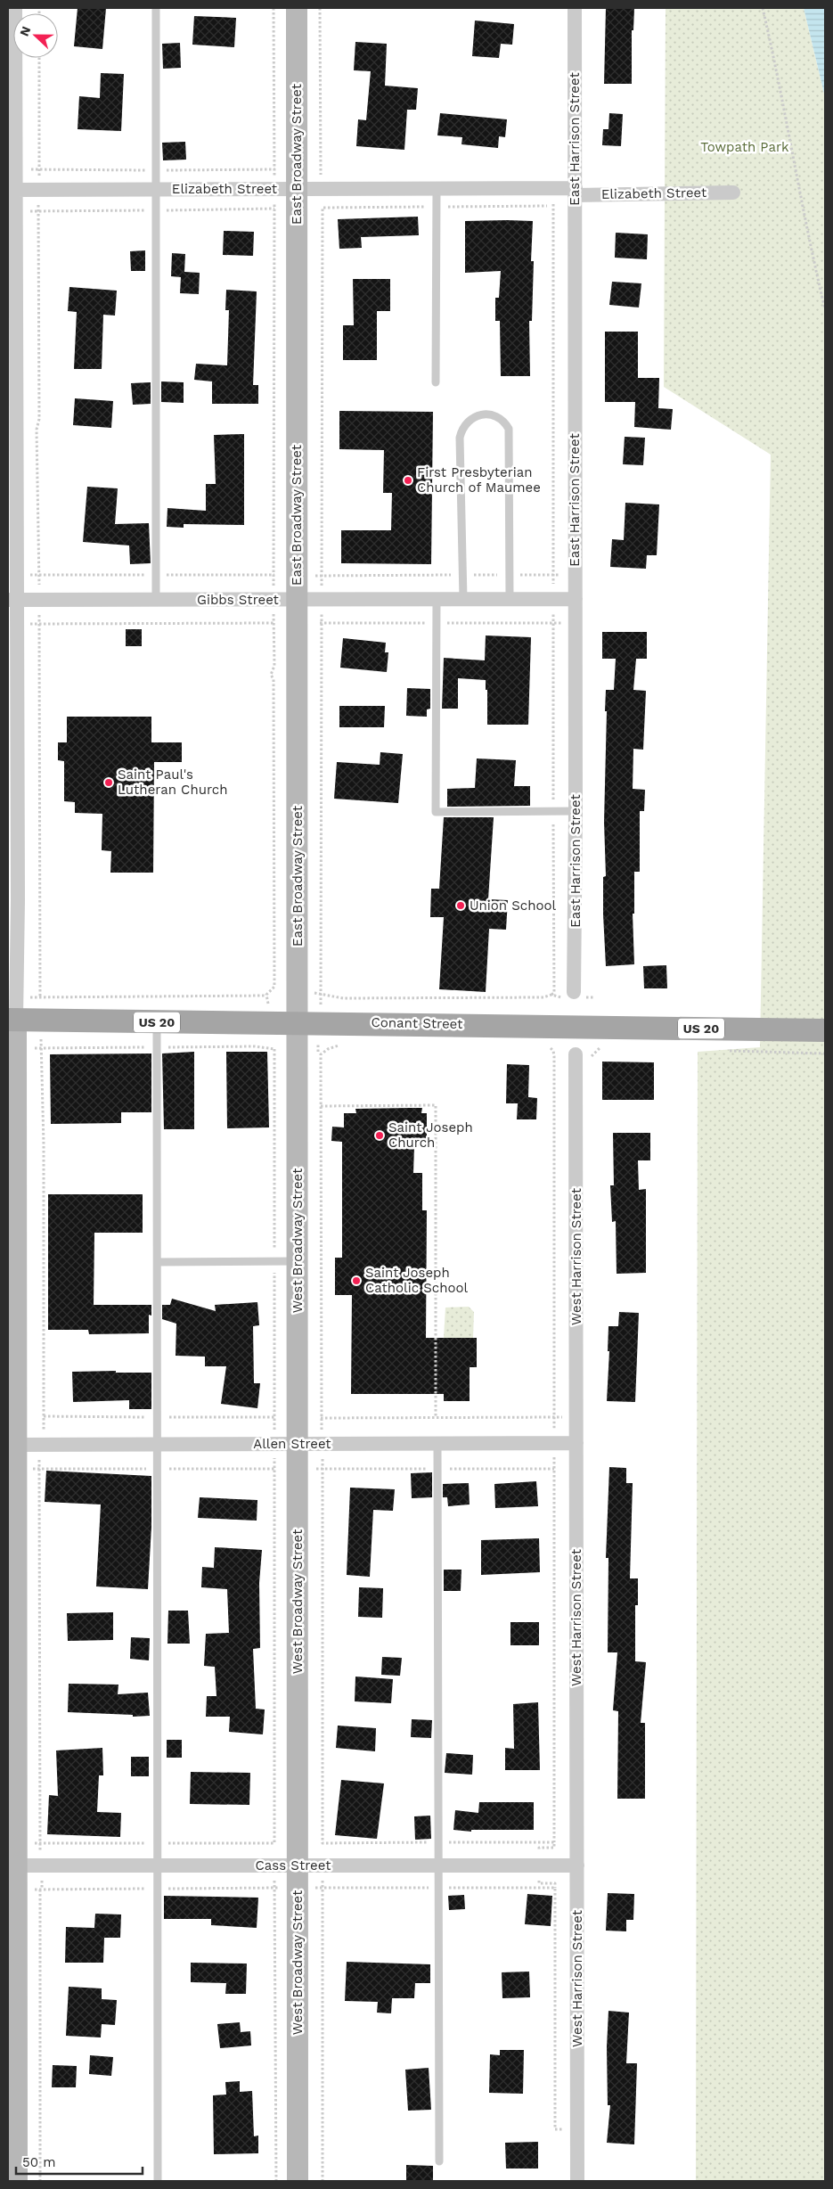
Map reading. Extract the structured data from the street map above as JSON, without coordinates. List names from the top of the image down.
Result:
{
  "streets": {
    "main road": ["US 20", "Conant Street"],
    "street": [
      "East Harrison Street",
      "East Broadway Street",
      "Elizabeth Street",
      "Gibbs Street",
      "West Broadway Street",
      "West Harrison Street",
      "Allen Street",
      "Cass Street"
    ]
  },
  "crossings": [
    ["East Harrison Street", "Elizabeth Street"],
    ["East Harrison Street", "Gibbs Street"],
    ["East Broadway Street", "Elizabeth Street"],
    ["East Broadway Street", "Gibbs Street"],
    ["East Broadway Street", "Conant Street"],
    ["East Broadway Street", "West Broadway Street"],
    ["Conant Street", "West Broadway Street"],
    ["West Broadway Street", "Allen Street"],
    ["West Broadway Street", "Cass Street"],
    ["West Harrison Street", "Allen Street"],
    ["West Harrison Street", "Cass Street"]
  ],
  "parks": ["Towpath Park"],
  "places": [
    "First Presbyterian Church of Maumee",
    "Saint Paul's Lutheran Church",
    "Union School",
    "Saint Joseph Church",
    "Saint Joseph Catholic School"
  ],
  "scale_bar": "50 m",
  "north": "left"
}
